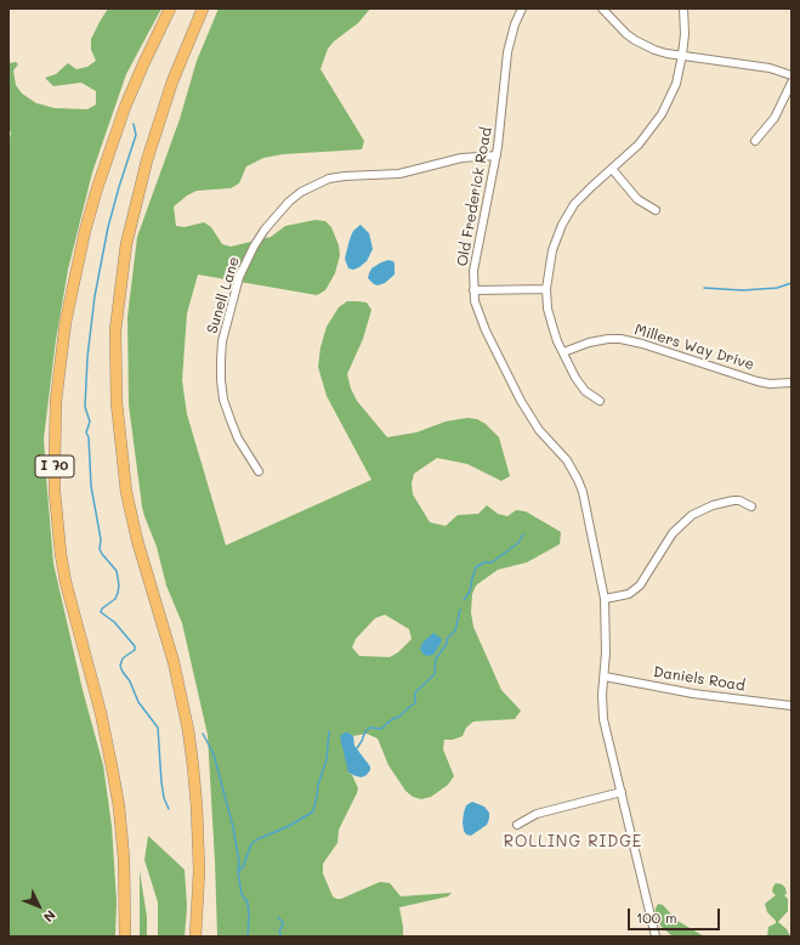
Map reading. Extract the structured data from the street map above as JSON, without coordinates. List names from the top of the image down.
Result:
{
  "streets": {
    "highway": ["I 70"],
    "street": [
      "Old Frederick Road",
      "Sunell Lane",
      "Millers Way Drive",
      "Daniels Road"
    ]
  },
  "crossings": [
    ["Old Frederick Road", "Sunell Lane"],
    ["Old Frederick Road", "Daniels Road"]
  ],
  "districts": ["ROLLING RIDGE"],
  "scale_bar": "100 m",
  "north": "bottom right"
}
